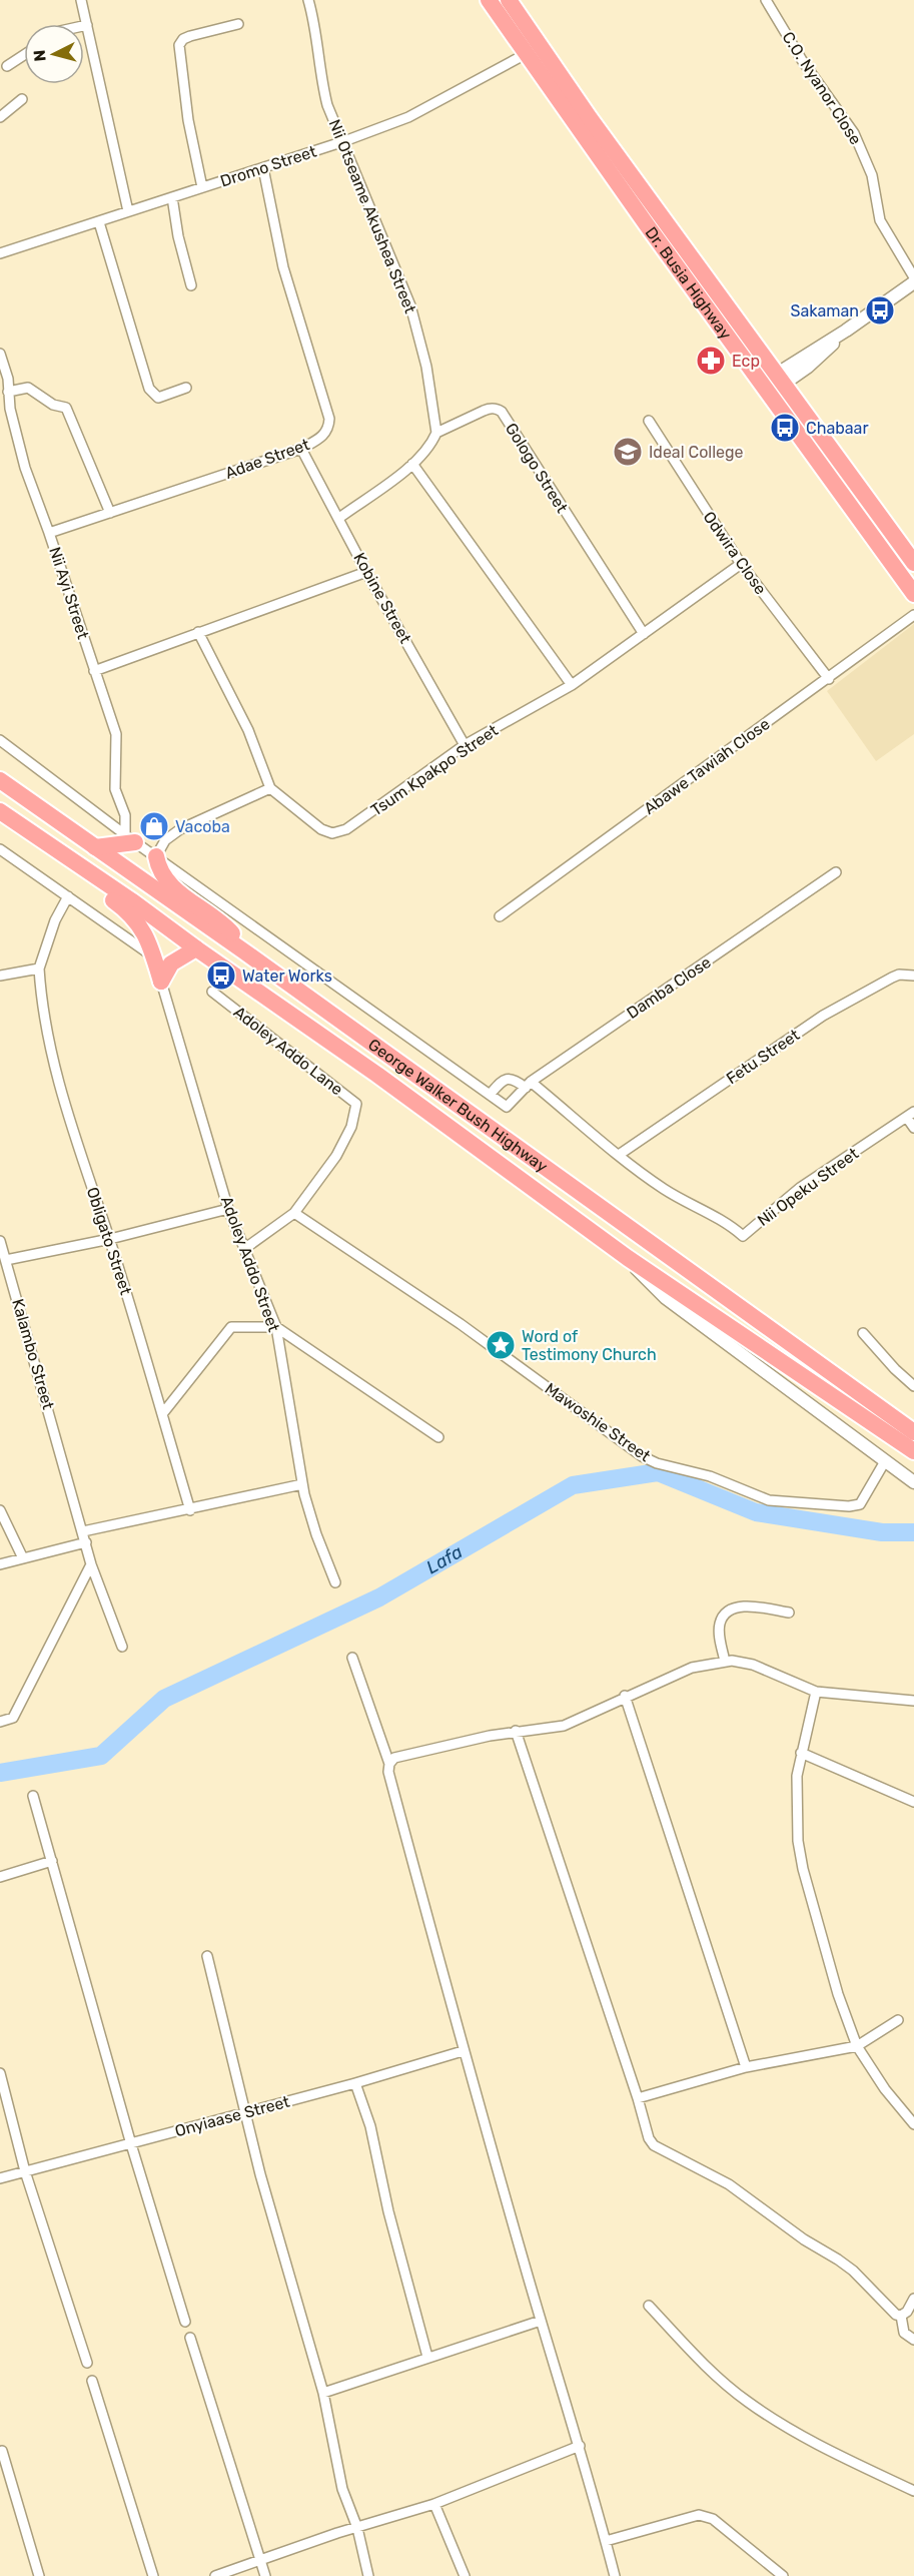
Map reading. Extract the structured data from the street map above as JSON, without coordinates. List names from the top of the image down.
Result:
{
  "streets": {
    "highway": ["Dr. Busia Highway", "George Walker Bush Highway"],
    "street": [
      "C.O. Nyanor Close",
      "Dromo Street",
      "Nii Otseame Akushea Street",
      "Adae Street",
      "Gologo Street",
      "Odwira Close",
      "Nii Ayi Street",
      "Kobine Street",
      "Abawe Tawiah Close",
      "Tsum Kpakpo Street",
      "Damba Close",
      "Adoley Addo Lane",
      "Fetu Street",
      "Nii Opeku Street",
      "Obligato Street",
      "Adoley Addo Street",
      "Kalambo Street",
      "Mawoshie Street",
      "Onyiaase Street"
    ]
  },
  "crossings": [
    ["Dromo Street", "Nii Otseame Akushea Street"],
    ["Dromo Street", "Dr. Busia Highway"],
    ["Dromo Street", "Adae Street"],
    ["Nii Otseame Akushea Street", "Gologo Street"],
    ["Adae Street", "Nii Ayi Street"],
    ["Adae Street", "Kobine Street"],
    ["Gologo Street", "Tsum Kpakpo Street"],
    ["Odwira Close", "Abawe Tawiah Close"],
    ["Odwira Close", "Tsum Kpakpo Street"],
    ["Kobine Street", "Tsum Kpakpo Street"],
    ["Damba Close", "Nii Opeku Street"],
    ["Adoley Addo Lane", "Adoley Addo Street"],
    ["Adoley Addo Lane", "Mawoshie Street"],
    ["Fetu Street", "Nii Opeku Street"],
    ["George Walker Bush Highway", "Mawoshie Street"]
  ],
  "water": ["Lafa"],
  "places": {
    "bus stop": ["Sakaman", "Chabaar", "Water Works"],
    "pharmacy": ["Ecp"],
    "school or university": ["Ideal College"],
    "shop": ["Vacoba"],
    "place": ["Word of Testimony Church"]
  },
  "north": "left"
}
